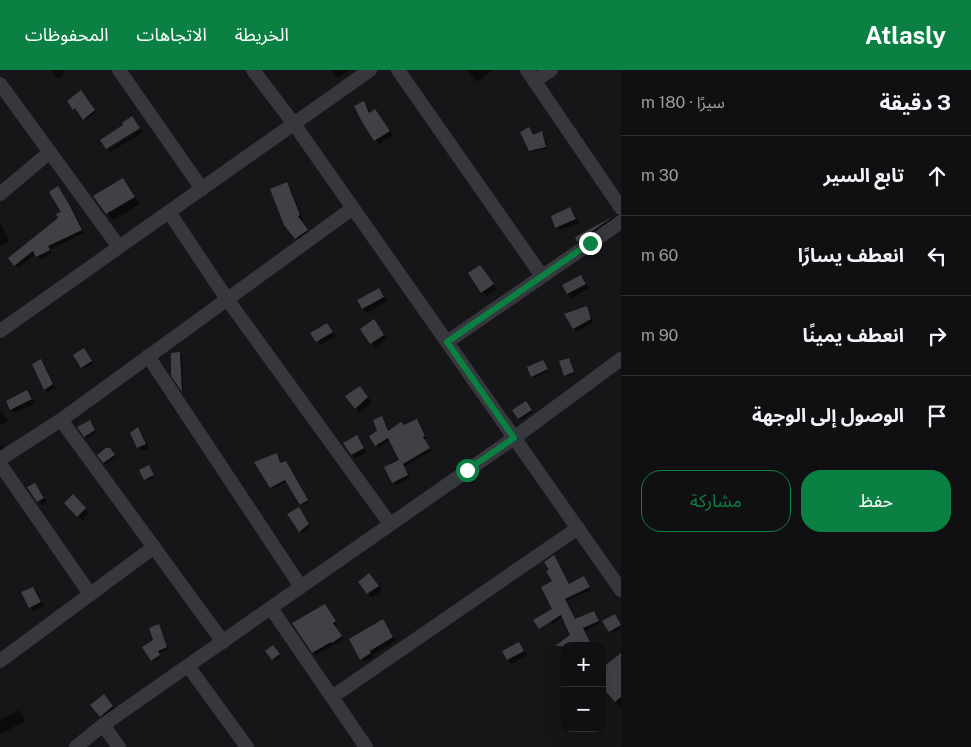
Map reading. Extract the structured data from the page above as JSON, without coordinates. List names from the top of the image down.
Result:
{
  "page": {
    "header": "Atlasly",
    "nav": ["الخريطة", "الاتجاهات", "المحفوظات"],
    "heading": ["3 دقيقة", "سيرًا · 180 m"],
    "list": [
      ["تابع السير", "30 m"],
      ["انعطف يسارًا", "60 m"],
      ["انعطف يمينًا", "90 m"],
      "الوصول إلى الوجهة"
    ],
    "buttons": ["حفظ", "مشاركة"],
    "map_buttons": ["+", "−"]
  }
}
